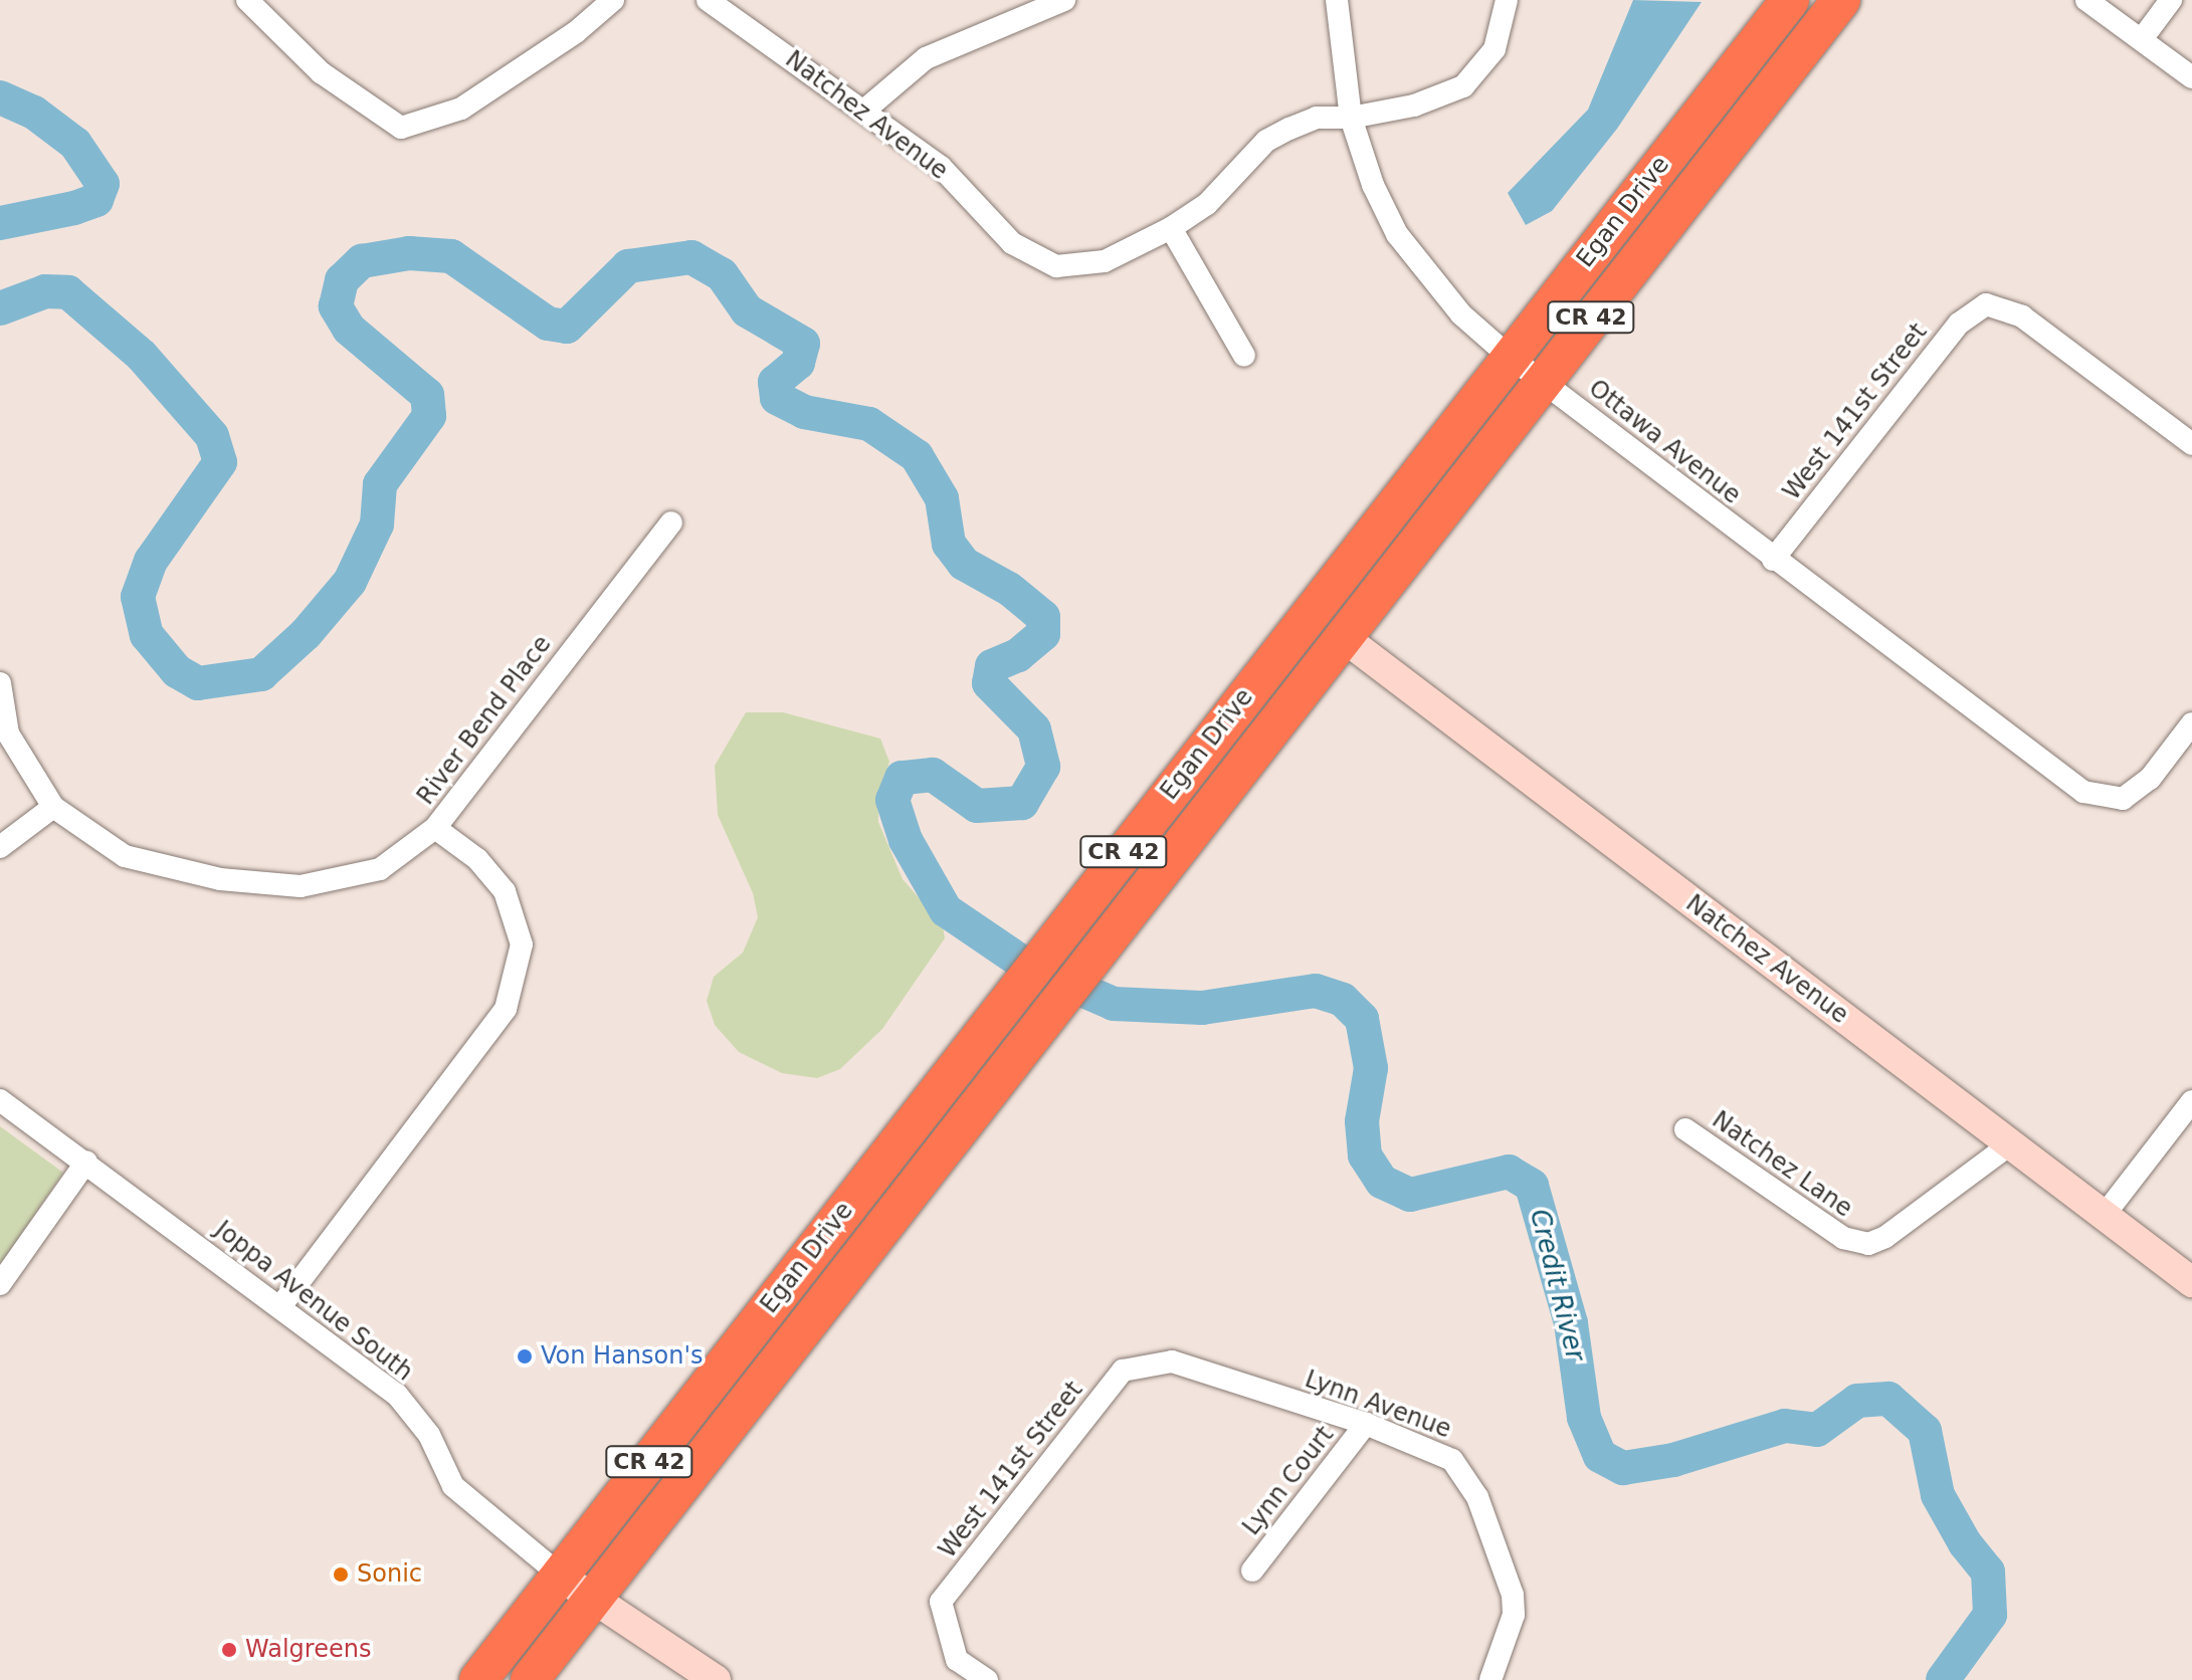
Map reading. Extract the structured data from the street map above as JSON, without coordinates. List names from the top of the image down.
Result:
{
  "streets": {
    "highway": ["Egan Drive", "CR 42"],
    "street": [
      "Natchez Avenue",
      "West 141st Street",
      "Ottawa Avenue",
      "River Bend Place",
      "Natchez Lane",
      "Joppa Avenue South",
      "Lynn Avenue",
      "Lynn Court"
    ]
  },
  "crossings": [
    ["Natchez Avenue", "Egan Drive"],
    ["Natchez Avenue", "Natchez Lane"],
    ["Egan Drive", "Ottawa Avenue"],
    ["Egan Drive", "Joppa Avenue South"],
    ["West 141st Street", "Ottawa Avenue"],
    ["West 141st Street", "Lynn Avenue"],
    ["River Bend Place", "Joppa Avenue South"],
    ["Lynn Avenue", "Lynn Court"]
  ],
  "water": ["Credit River"],
  "places": ["Von Hanson's", "Sonic", "Walgreens"]
}
